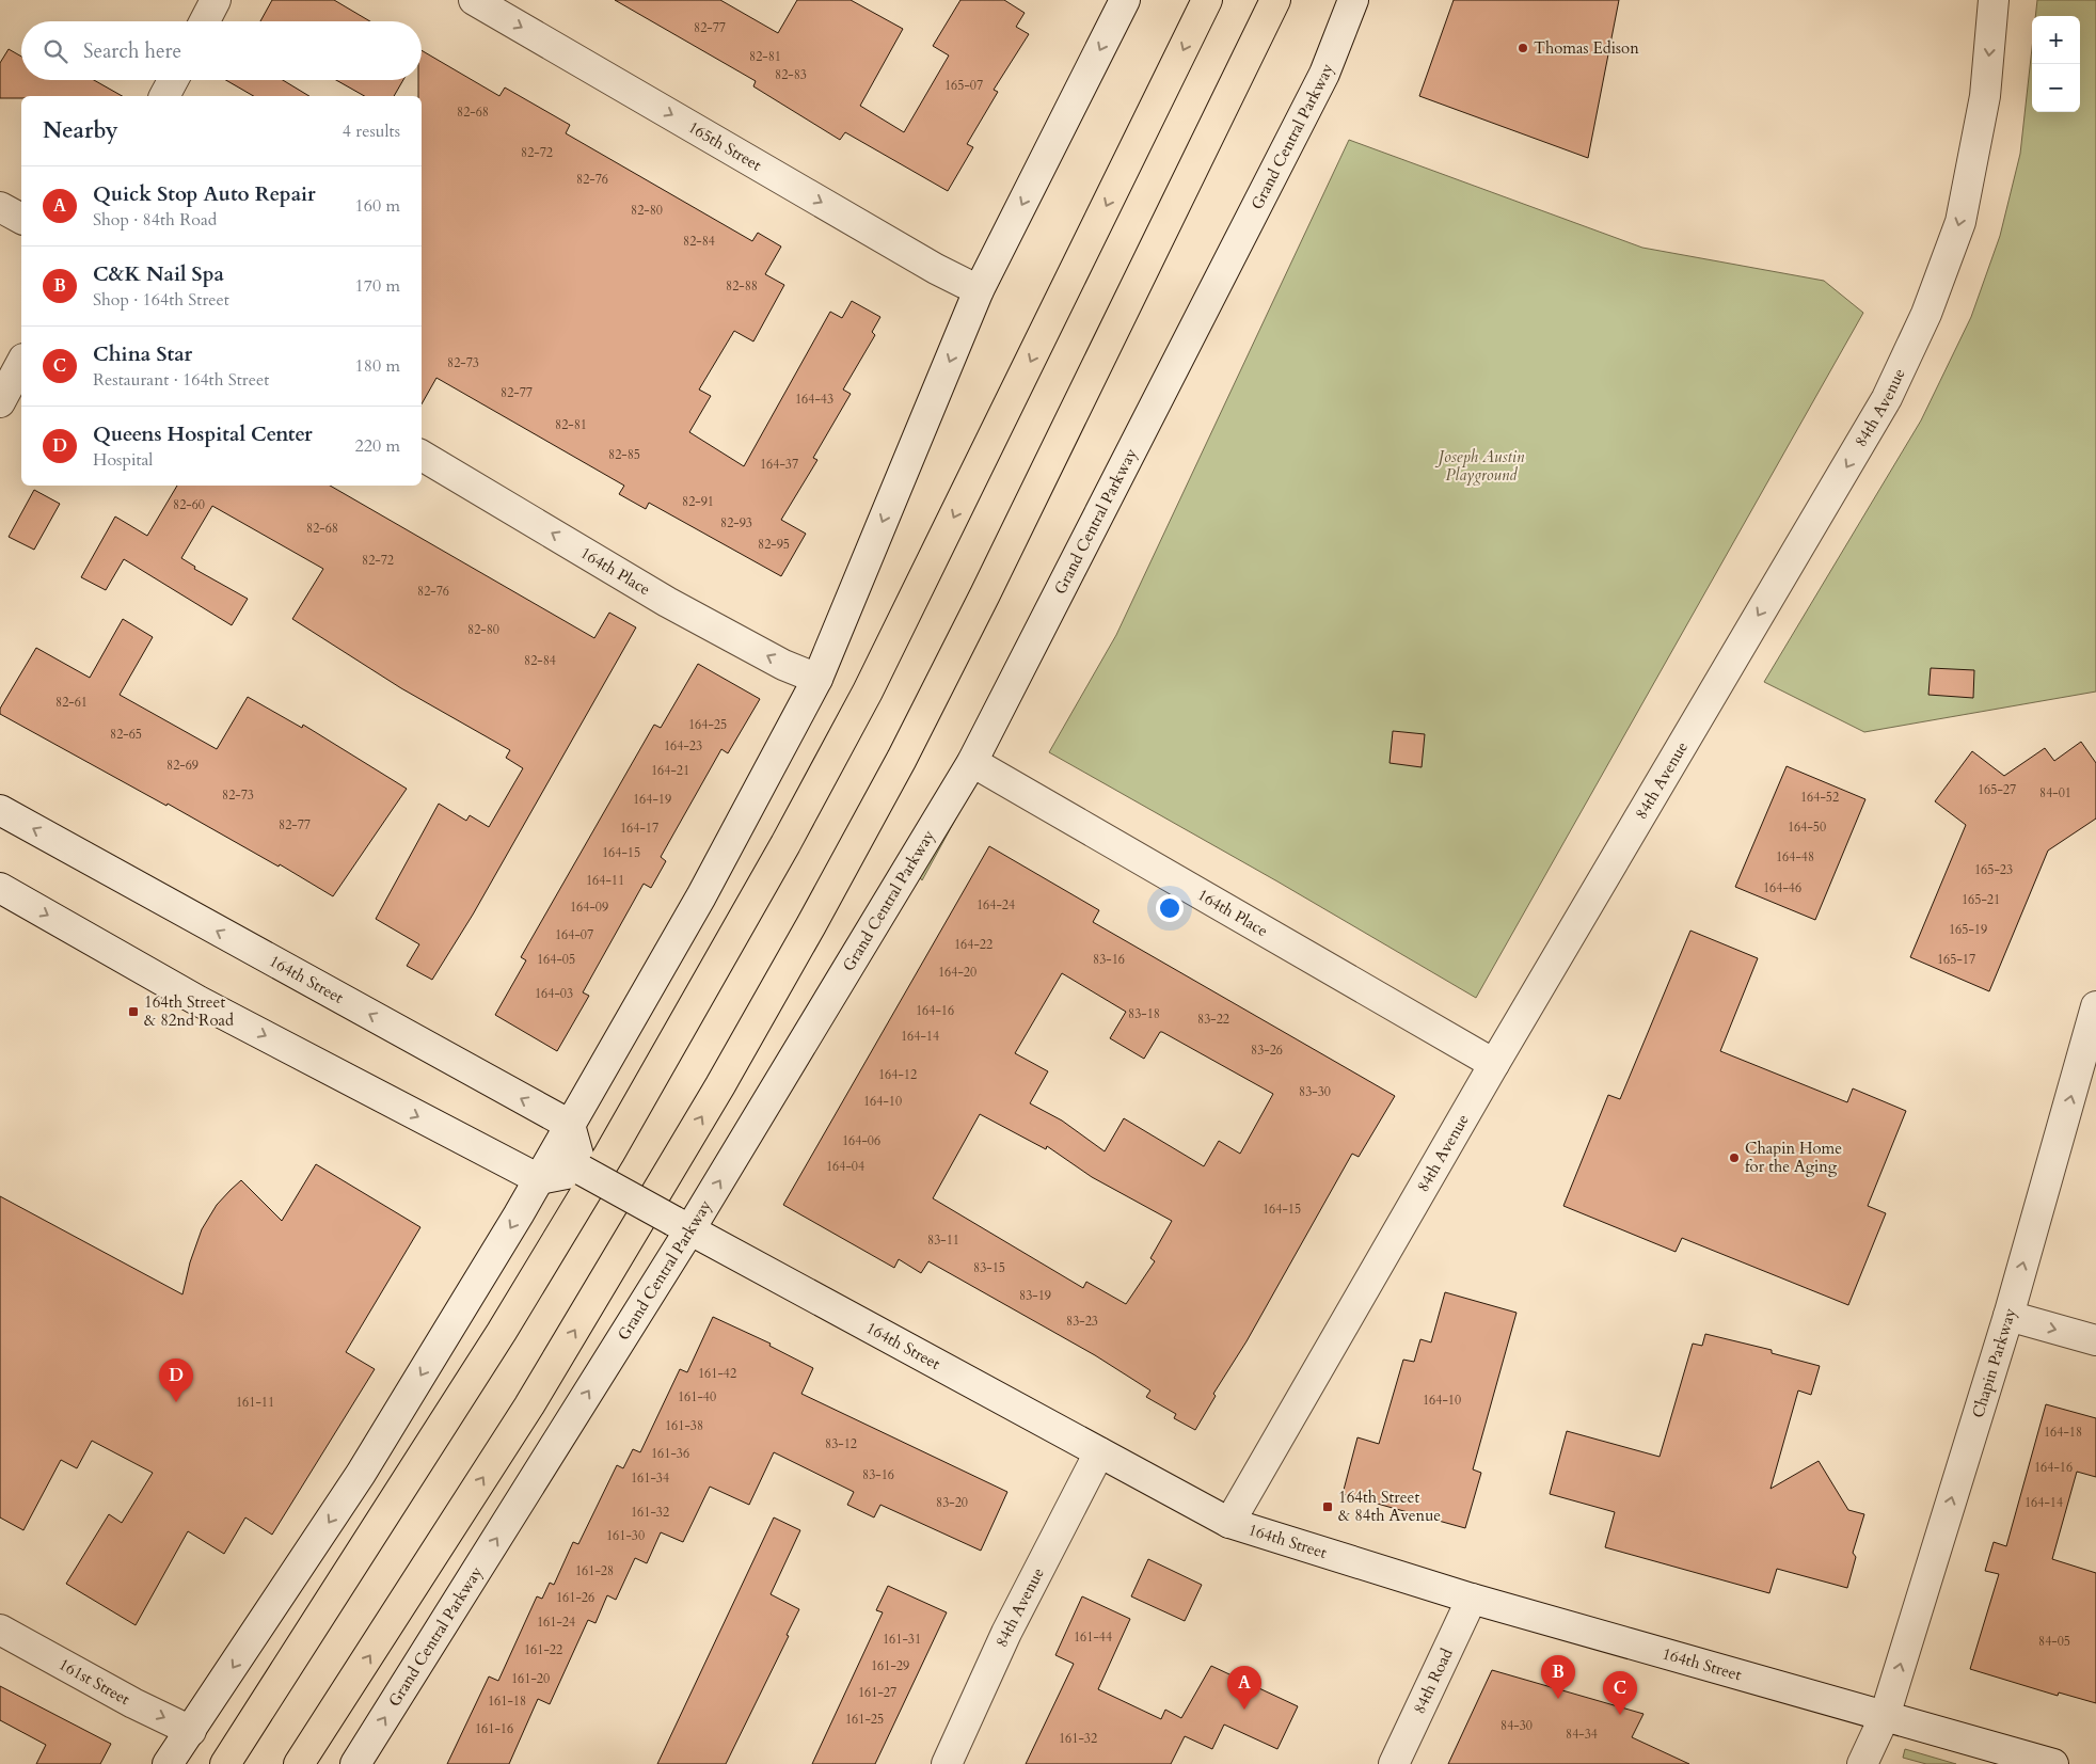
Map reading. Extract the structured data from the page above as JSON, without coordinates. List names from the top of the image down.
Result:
{
  "streets": {
    "street": [
      "Grand Central Parkway",
      "165th Street",
      "84th Avenue",
      "164th Place",
      "164th Street",
      "Chapin Parkway",
      "161st Street",
      "84th Road"
    ]
  },
  "crossings": [
    ["Grand Central Parkway", "164th Place"],
    ["Grand Central Parkway", "164th Street"],
    ["84th Avenue", "164th Place"],
    ["84th Avenue", "164th Street"],
    ["164th Street", "Chapin Parkway"],
    ["164th Street", "84th Road"]
  ],
  "one_way": [
    "165th Street",
    "84th Avenue",
    "164th Place",
    "Chapin Parkway",
    "161st Street"
  ],
  "parks": ["Joseph Austin Playground"],
  "places": {
    "other": ["Thomas Edison", "Chapin Home for the Aging"],
    "transit": ["164th Street & 82nd Road", "164th Street & 84th Avenue"]
  },
  "house_numbers": [
    "82-77",
    "82-81",
    "82-83",
    "165-07",
    "82-68",
    "82-72",
    "82-76",
    "82-80",
    "82-84",
    "82-88",
    "82-73",
    "82-77",
    "164-43",
    "82-81",
    "82-85",
    "164-37",
    "82-91",
    "82-60",
    "82-93",
    "82-68",
    "82-95",
    "82-72",
    "82-76",
    "82-80",
    "82-84",
    "82-61",
    "164-25",
    "82-65",
    "164-23",
    "82-69",
    "164-21",
    "165-27",
    "84-01",
    "82-73",
    "164-52",
    "164-19",
    "82-77",
    "164-50",
    "164-17",
    "164-15",
    "164-48",
    "165-23",
    "164-11",
    "164-46",
    "165-21",
    "164-24",
    "164-09",
    "165-19",
    "164-07",
    "164-22",
    "164-05",
    "83-16",
    "165-17",
    "164-20",
    "164-03",
    "164-16",
    "83-18",
    "83-22",
    "164-14",
    "83-26",
    "164-12",
    "83-30",
    "164-10",
    "164-06",
    "164-04",
    "164-15",
    "83-11",
    "83-15",
    "83-19",
    "83-23",
    "161-42",
    "161-40",
    "164-10",
    "161-11",
    "161-38",
    "164-18",
    "83-12",
    "161-36",
    "164-16",
    "83-16",
    "161-34",
    "83-20",
    "164-14",
    "161-32",
    "161-30",
    "161-28",
    "161-26",
    "161-24",
    "161-44",
    "161-31",
    "84-05",
    "161-22",
    "161-29",
    "161-20",
    "161-27",
    "161-18",
    "161-25",
    "84-30",
    "161-16",
    "84-34",
    "161-32"
  ],
  "page": {
    "map_buttons": ["+", "−"],
    "search": "Search here",
    "heading": ["Nearby", "4 results"],
    "list": [
      {
        "mark": "A",
        "name": "Quick Stop Auto Repair",
        "note": "Shop · 84th Road",
        "value": "160 m"
      },
      {
        "mark": "B",
        "name": "C&K Nail Spa",
        "note": "Shop · 164th Street",
        "value": "170 m"
      },
      {
        "mark": "C",
        "name": "China Star",
        "note": "Restaurant · 164th Street",
        "value": "180 m"
      },
      {
        "mark": "D",
        "name": "Queens Hospital Center",
        "note": "Hospital",
        "value": "220 m"
      }
    ],
    "pins": [
      "D",
      "B",
      "A",
      "C"
    ]
  }
}
